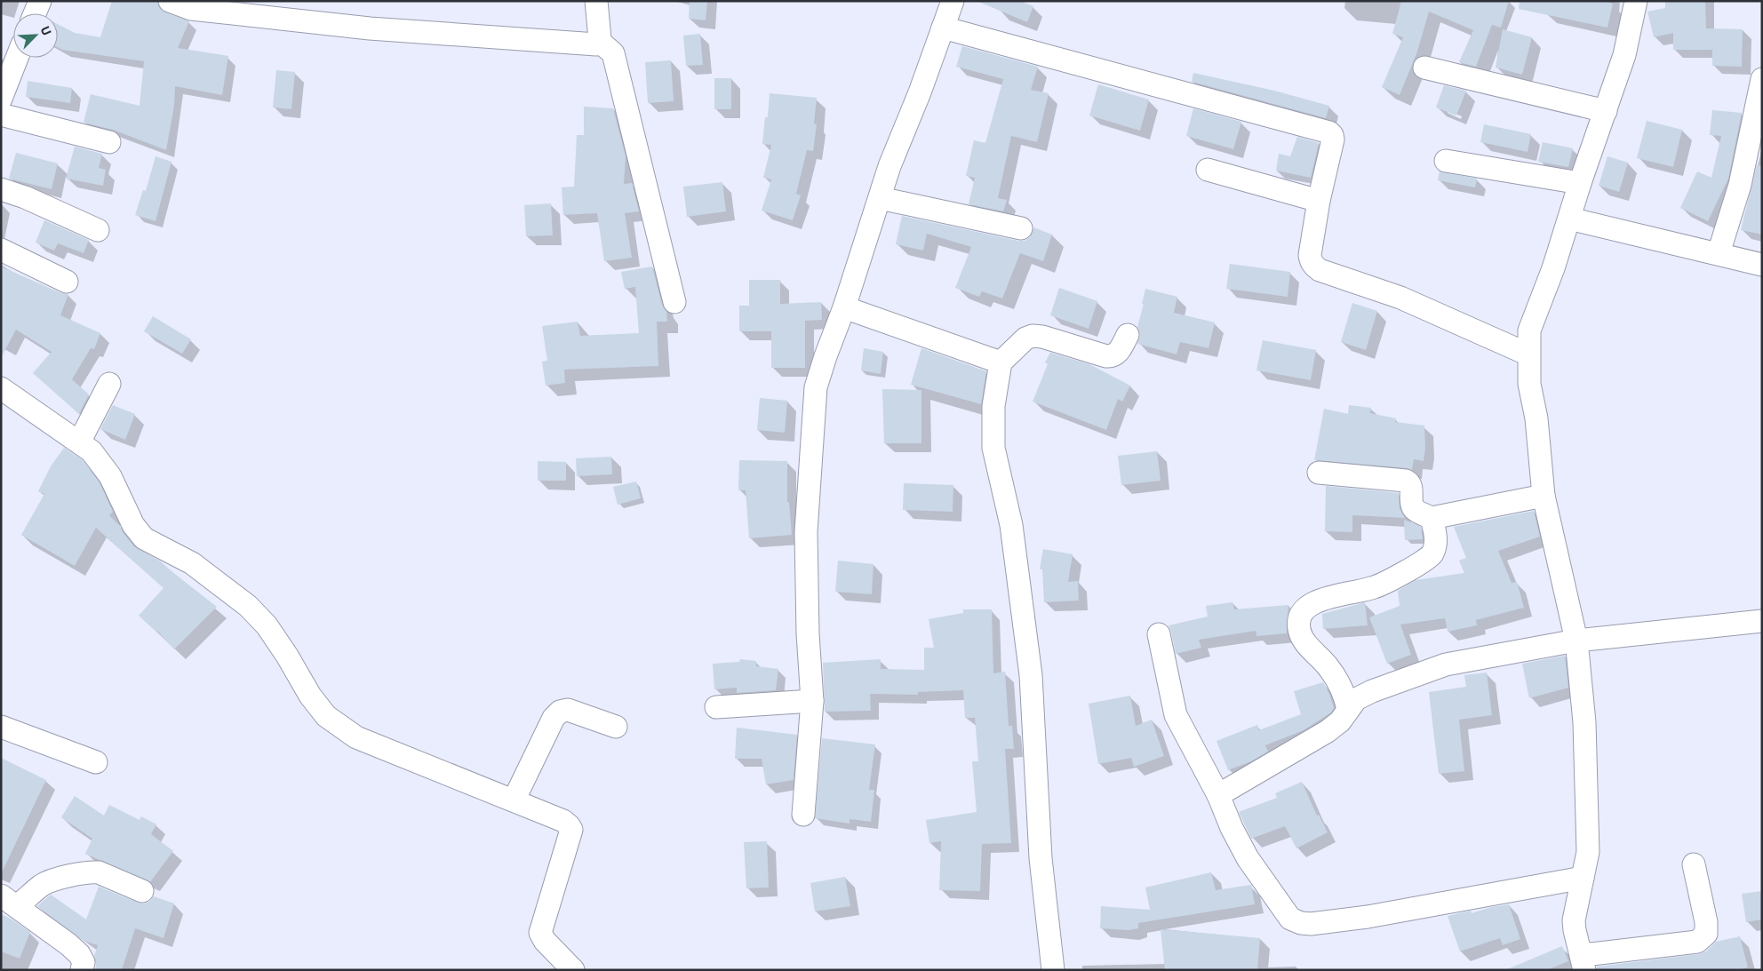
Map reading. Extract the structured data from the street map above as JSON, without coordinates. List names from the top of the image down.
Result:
{
  "north": "top right"
}
